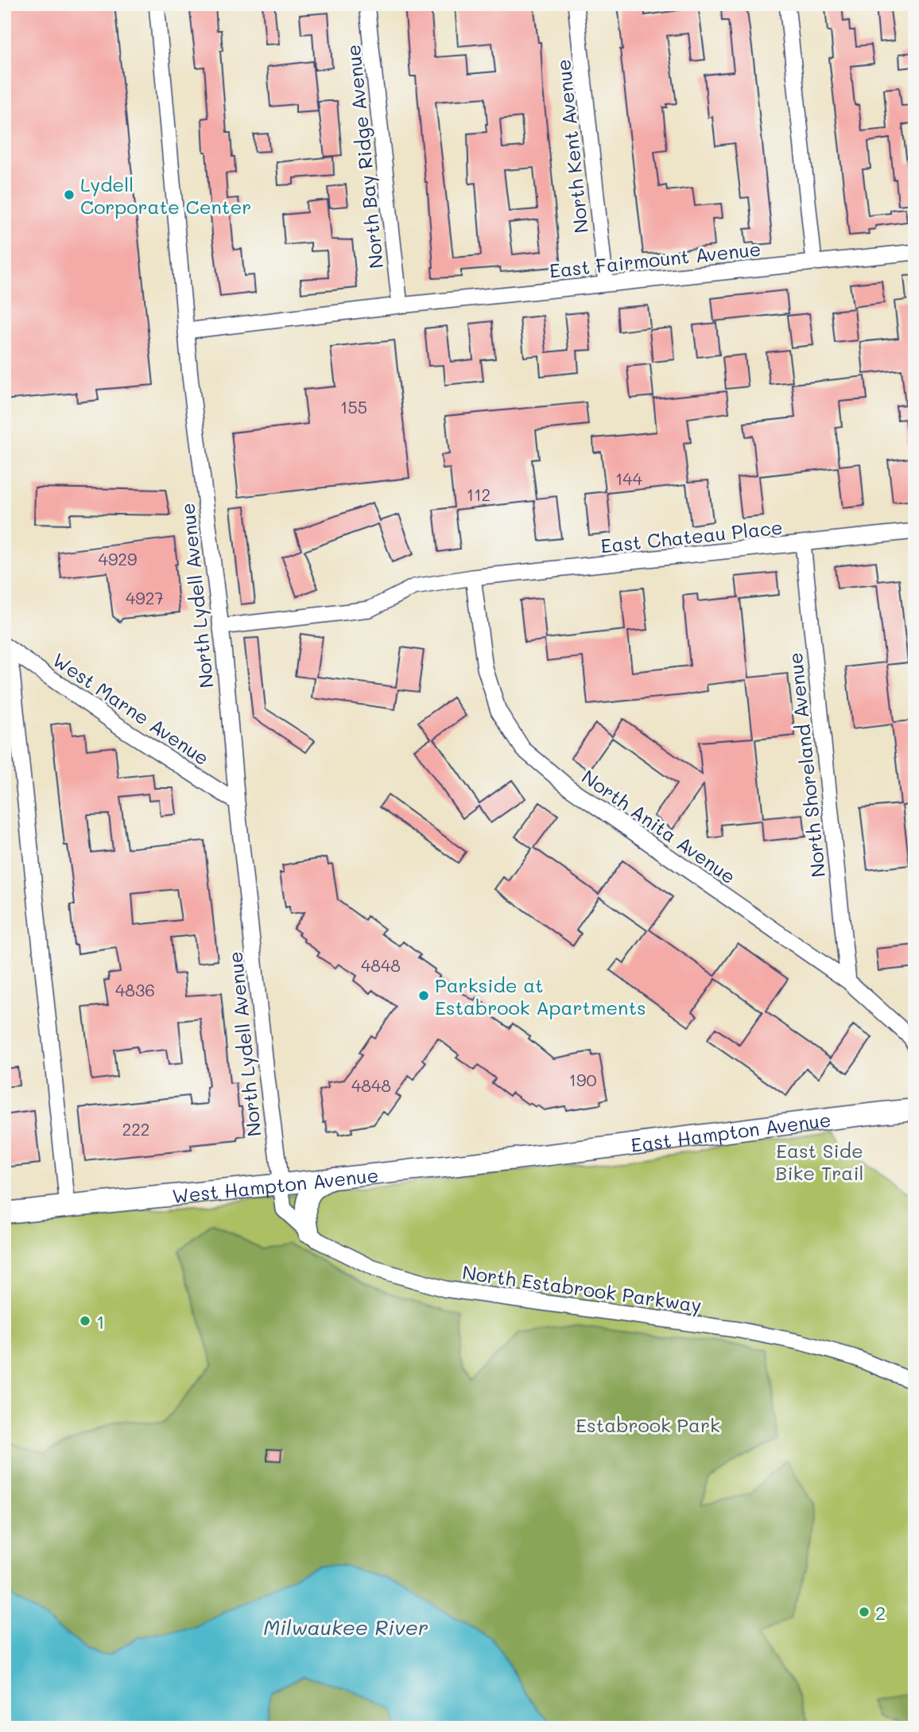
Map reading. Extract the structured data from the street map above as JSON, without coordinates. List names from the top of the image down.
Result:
{
  "streets": {
    "main road": ["East Hampton Avenue", "West Hampton Avenue"],
    "street": [
      "North Kent Avenue",
      "North Bay Ridge Avenue",
      "East Fairmount Avenue",
      "East Chateau Place",
      "North Lydell Avenue",
      "West Marne Avenue",
      "North Shoreland Avenue",
      "North Anita Avenue",
      "North Estabrook Parkway"
    ]
  },
  "crossings": [
    ["North Kent Avenue", "East Fairmount Avenue"],
    ["North Bay Ridge Avenue", "East Fairmount Avenue"],
    ["East Fairmount Avenue", "North Lydell Avenue"],
    ["East Chateau Place", "North Lydell Avenue"],
    ["East Chateau Place", "North Shoreland Avenue"],
    ["East Chateau Place", "North Anita Avenue"],
    ["North Lydell Avenue", "West Marne Avenue"],
    ["North Lydell Avenue", "West Hampton Avenue"],
    ["North Lydell Avenue", "North Estabrook Parkway"],
    ["North Shoreland Avenue", "North Anita Avenue"],
    ["East Hampton Avenue", "West Hampton Avenue"],
    ["West Hampton Avenue", "North Estabrook Parkway"]
  ],
  "water": ["Milwaukee River"],
  "parks": ["East Side Bike Trail", "Estabrook Park"],
  "places": [
    "Lydell Corporate Center",
    "Parkside at Estabrook Apartments",
    "1",
    "2"
  ],
  "house_numbers": [
    "155",
    "144",
    "112",
    "4929",
    "4927",
    "4848",
    "4836",
    "190",
    "4848",
    "222"
  ]
}
